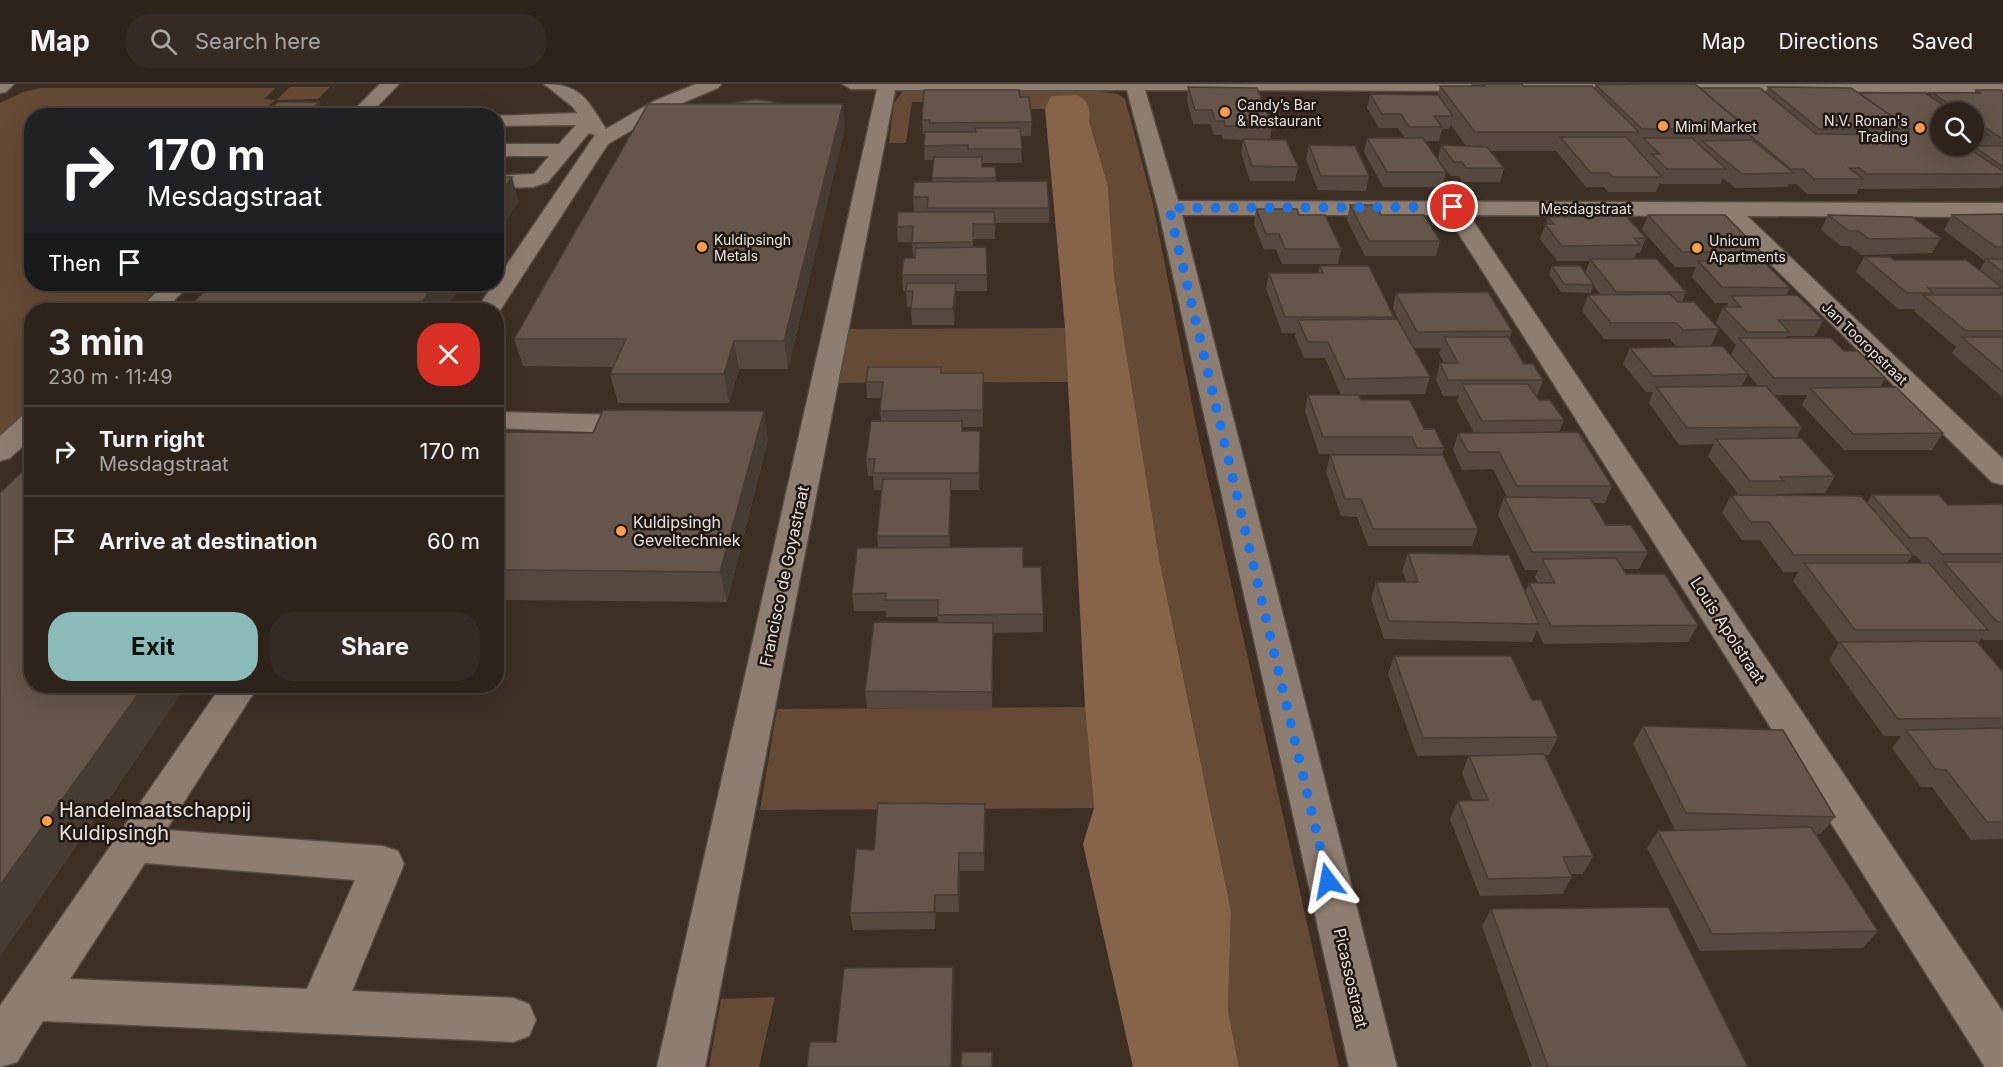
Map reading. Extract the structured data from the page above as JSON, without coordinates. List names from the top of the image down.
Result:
{
  "streets": {
    "street": [
      "Mesdagstraat",
      "Jan Tooropstraat",
      "Francisco de Goyastraat",
      "Louis Apolstraat",
      "Picassostraat"
    ]
  },
  "crossings": [
    ["Mesdagstraat", "Jan Tooropstraat"],
    ["Mesdagstraat", "Louis Apolstraat"],
    ["Mesdagstraat", "Picassostraat"]
  ],
  "places": [
    "Candy’s Bar & Restaurant",
    "Mimi Market",
    "N.V. Ronan's Trading",
    "Kuldipsingh Metals",
    "Unicum Apartments",
    "Kuldipsingh Geveltechniek",
    "Handelmaatschappij Kuldipsingh"
  ],
  "page": {
    "header": "Map",
    "search": "Search here",
    "nav": ["Map", "Directions", "Saved"],
    "turn": ["170 m", "Mesdagstraat"],
    "then": "Then",
    "heading": ["3 min", "230 m · 11:49"],
    "list": [
      {
        "name": "Turn right",
        "note": "Mesdagstraat",
        "value": "170 m"
      },
      {
        "name": "Arrive at destination",
        "value": "60 m"
      }
    ],
    "buttons": ["Exit", "Share"]
  }
}
